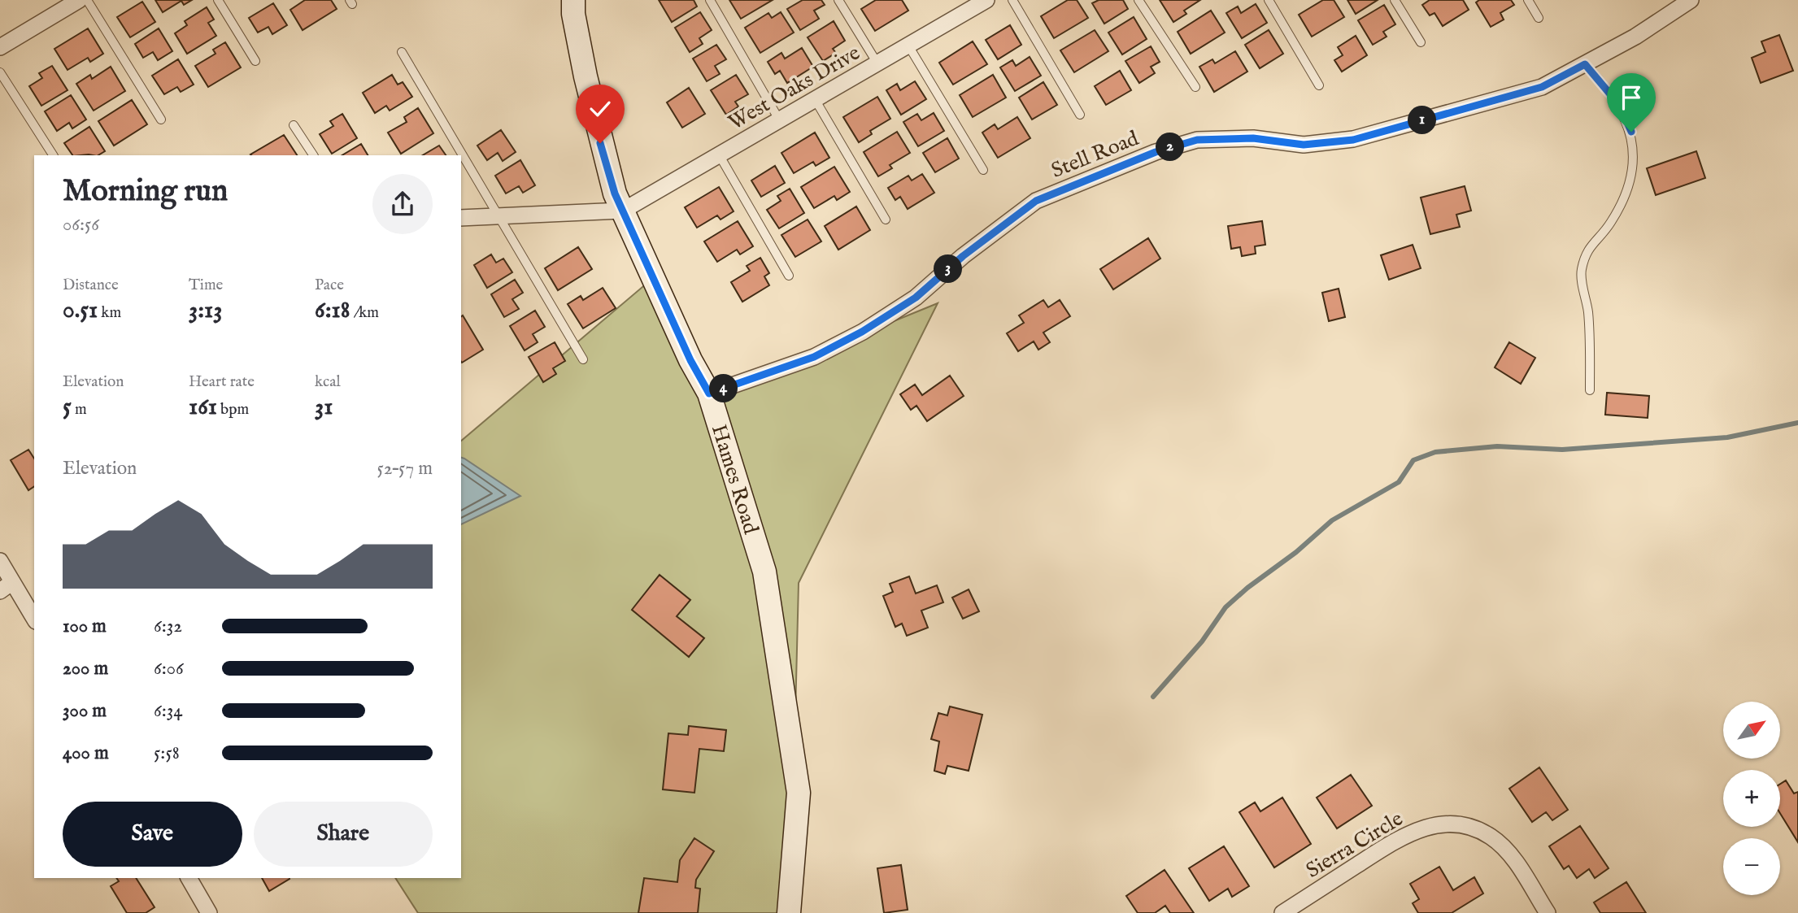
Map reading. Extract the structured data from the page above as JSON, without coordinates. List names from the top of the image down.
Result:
{
  "streets": {
    "street": [
      "West Oaks Drive",
      "Stell Road",
      "Hames Road",
      "Sierra Circle"
    ]
  },
  "crossings": [
    ["West Oaks Drive", "Hames Road"],
    ["Stell Road", "Hames Road"]
  ],
  "north": "top right",
  "page": {
    "pins": [
      "1",
      "2",
      "3",
      "4"
    ],
    "heading": ["Morning run", "06:56"],
    "stats": [
      ["Distance", "0.51 km"],
      ["Time", "3:13"],
      ["Pace", "6:18 /km"],
      ["Elevation", "5 m"],
      ["Heart rate", "161 bpm"],
      ["kcal", "31"]
    ],
    "chart": ["Elevation", "52–57 m"],
    "list": [
      {
        "name": "100 m",
        "note": "6:32"
      },
      {
        "name": "200 m",
        "note": "6:06"
      },
      {
        "name": "300 m",
        "note": "6:34"
      },
      {
        "name": "400 m",
        "note": "5:58"
      }
    ],
    "map_buttons": ["+", "−"],
    "buttons": ["Save", "Share"]
  }
}
